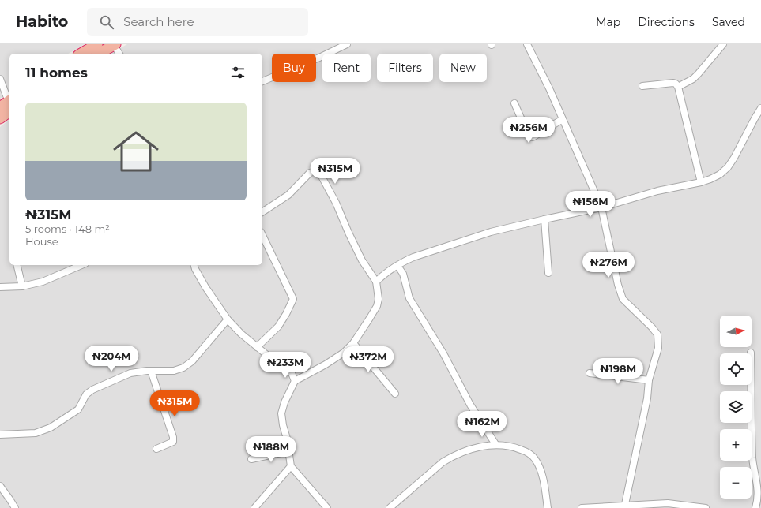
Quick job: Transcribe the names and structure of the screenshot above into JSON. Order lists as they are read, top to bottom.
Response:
{
  "north": "right",
  "page": {
    "header": "Habito",
    "search": "Search here",
    "nav": ["Map", "Directions", "Saved"],
    "chip": [
      "Buy",
      "Rent",
      "Filters",
      "New"
    ],
    "heading": "11 homes",
    "list": [
      {
        "name": "₦315M",
        "note": "5 rooms · 148 m² · House"
      }
    ],
    "price": [
      "₦256M",
      "₦315M",
      "₦156M",
      "₦276M",
      "₦204M",
      "₦372M",
      "₦233M",
      "₦198M",
      "₦315M",
      "₦162M",
      "₦188M"
    ],
    "map_buttons": ["+", "−"]
  }
}
